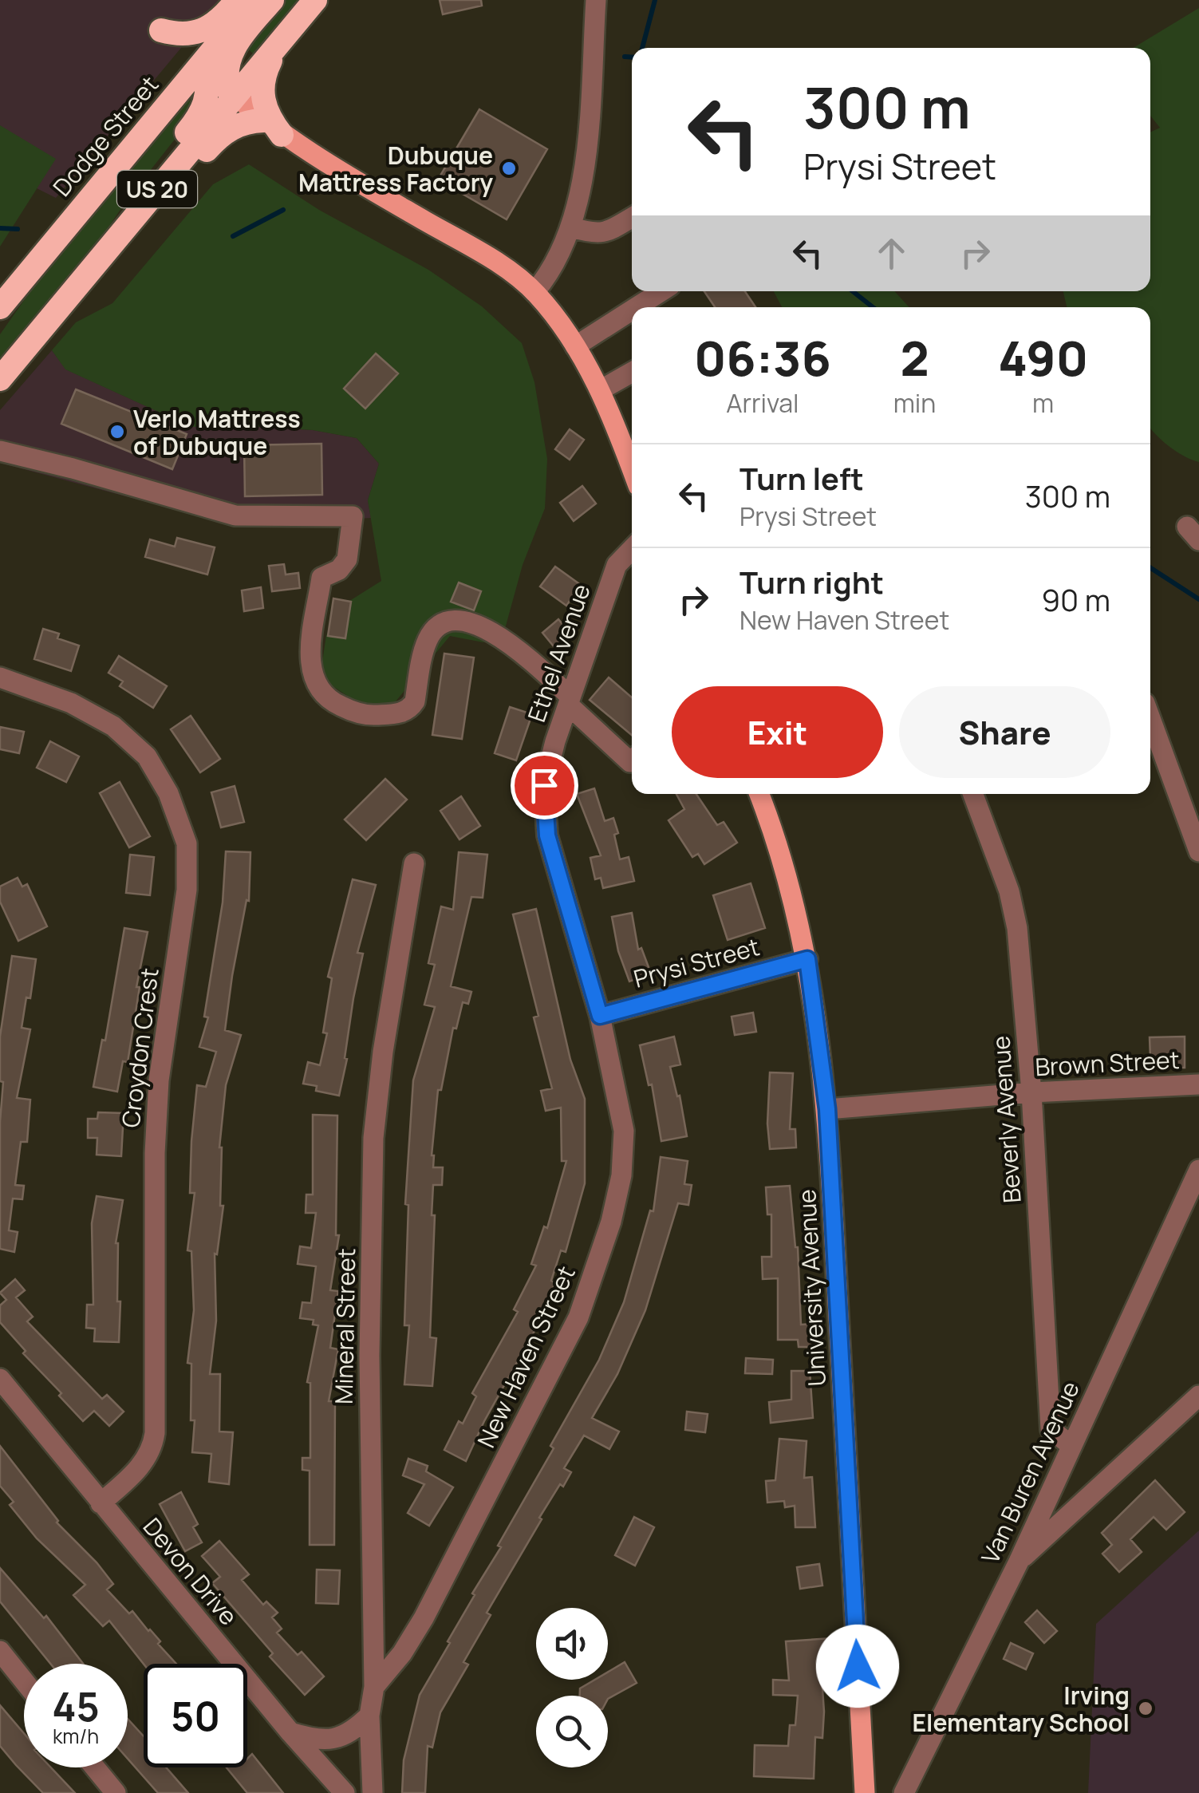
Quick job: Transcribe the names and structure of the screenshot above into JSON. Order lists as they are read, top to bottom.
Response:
{
  "streets": {
    "highway": ["Dodge Street", "US 20"],
    "main road": ["University Avenue"],
    "street": [
      "Ethel Avenue",
      "Prysi Street",
      "Croydon Crest",
      "Brown Street",
      "Beverly Avenue",
      "Mineral Street",
      "New Haven Street",
      "Van Buren Avenue",
      "Devon Drive"
    ]
  },
  "crossings": [
    ["Ethel Avenue", "New Haven Street"],
    ["Prysi Street", "University Avenue"],
    ["Prysi Street", "New Haven Street"],
    ["Croydon Crest", "Devon Drive"],
    ["Brown Street", "Beverly Avenue"],
    ["Brown Street", "University Avenue"],
    ["Beverly Avenue", "Van Buren Avenue"],
    ["Mineral Street", "New Haven Street"]
  ],
  "places": ["Dubuque Mattress Factory", "Verlo Mattress of Dubuque", "Irving Elementary School"],
  "page": {
    "turn": ["300 m", "Prysi Street"],
    "eta": [
      "06:36",
      "Arrival",
      "2",
      "min",
      "490",
      "m"
    ],
    "list": [
      {
        "name": "Turn left",
        "note": "Prysi Street",
        "value": "300 m"
      },
      {
        "name": "Turn right",
        "note": "New Haven Street",
        "value": "90 m"
      }
    ],
    "buttons": ["Exit", "Share"],
    "speed": "45 km/h",
    "limit": "50"
  }
}
